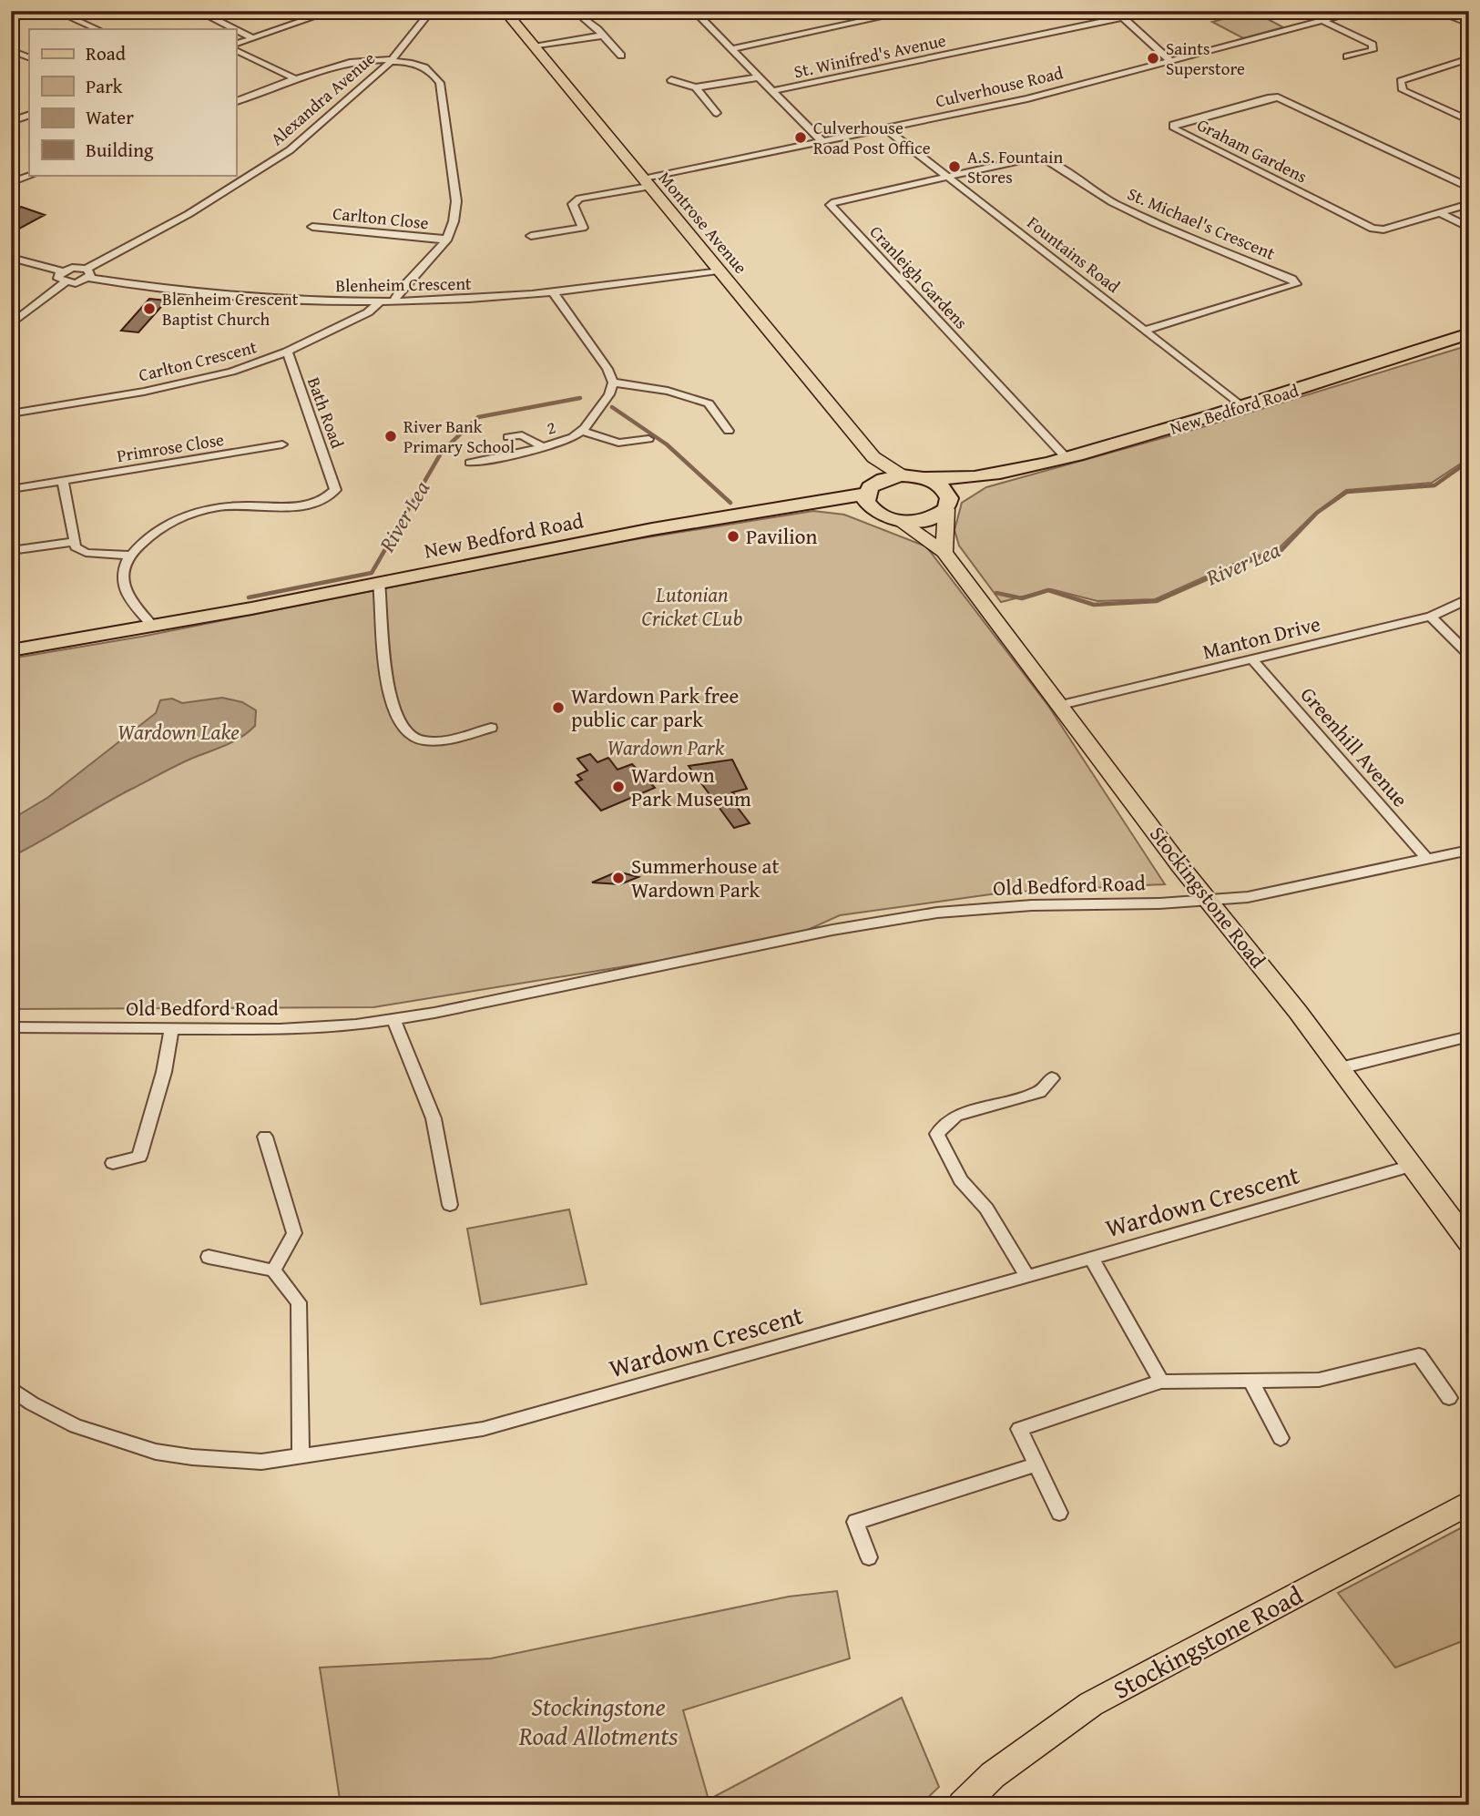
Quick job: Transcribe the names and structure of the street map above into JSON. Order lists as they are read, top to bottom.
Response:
{
  "streets": {
    "highway": ["New Bedford Road"],
    "main road": ["Montrose Avenue", "Stockingstone Road"],
    "street": [
      "St. Winifred's Avenue",
      "Culverhouse Road",
      "Alexandra Avenue",
      "Graham Gardens",
      "Carlton Close",
      "St. Michael's Crescent",
      "Fountains Road",
      "Cranleigh Gardens",
      "Blenheim Crescent",
      "Carlton Crescent",
      "Bath Road",
      "2",
      "Primrose Close",
      "Manton Drive",
      "Greenhill Avenue",
      "Old Bedford Road",
      "Wardown Crescent"
    ]
  },
  "crossings": [
    ["Culverhouse Road", "Montrose Avenue"],
    ["Culverhouse Road", "Fountains Road"],
    ["Alexandra Avenue", "Blenheim Crescent"],
    ["Montrose Avenue", "Blenheim Crescent"],
    ["Montrose Avenue", "New Bedford Road"],
    ["St. Michael's Crescent", "Fountains Road"],
    ["St. Michael's Crescent", "Cranleigh Gardens"],
    ["Fountains Road", "Cranleigh Gardens"],
    ["Fountains Road", "New Bedford Road"],
    ["Cranleigh Gardens", "New Bedford Road"],
    ["Blenheim Crescent", "Carlton Crescent"],
    ["Carlton Crescent", "Bath Road"],
    ["New Bedford Road", "Stockingstone Road"],
    ["Manton Drive", "Greenhill Avenue"],
    ["Manton Drive", "Stockingstone Road"],
    ["Greenhill Avenue", "Old Bedford Road"],
    ["Old Bedford Road", "Stockingstone Road"],
    ["Stockingstone Road", "Wardown Crescent"]
  ],
  "water": ["River Lea", "Wardown Lake"],
  "parks": ["Lutonian Cricket CLub", "Wardown Park", "Stockingstone Road Allotments"],
  "places": [
    "Saints Superstore",
    "Culverhouse Road Post Office",
    "A.S. Fountain Stores",
    "Blenheim Crescent Baptist Church",
    "River Bank Primary School",
    "Pavilion",
    "Wardown Park free public car park",
    "Wardown Park Museum",
    "Summerhouse at Wardown Park"
  ],
  "legend": [
    "Road",
    "Park",
    "Water",
    "Building"
  ]
}
